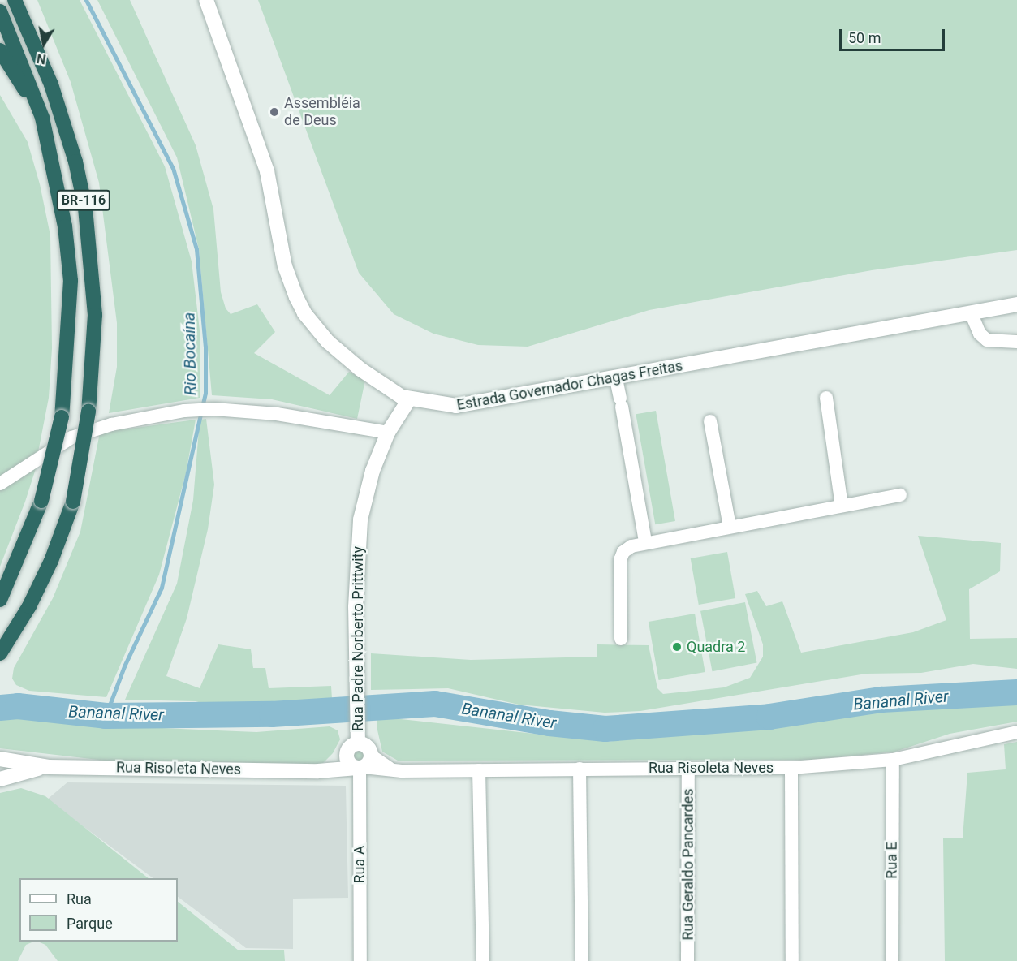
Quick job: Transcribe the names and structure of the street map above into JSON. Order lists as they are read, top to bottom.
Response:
{
  "streets": {
    "highway": ["BR-116"],
    "main road": ["Estrada Governador Chagas Freitas", "Rua Padre Norberto Prittwity", "Rua Risoleta Neves"],
    "street": ["Rua E", "Rua A", "Rua Geraldo Pancardes"]
  },
  "crossings": [
    ["Estrada Governador Chagas Freitas", "Rua Padre Norberto Prittwity"],
    ["Rua Padre Norberto Prittwity", "Rua Risoleta Neves"],
    ["Rua Padre Norberto Prittwity", "Rua A"],
    ["Rua Risoleta Neves", "Rua E"],
    ["Rua Risoleta Neves", "Rua A"],
    ["Rua Risoleta Neves", "Rua Geraldo Pancardes"]
  ],
  "water": ["Rio Bocaína", "Bananal River"],
  "places": ["Assembléia de Deus", "Quadra 2"],
  "legend": ["Rua", "Parque"],
  "scale_bar": "50 m",
  "north": "bottom"
}
